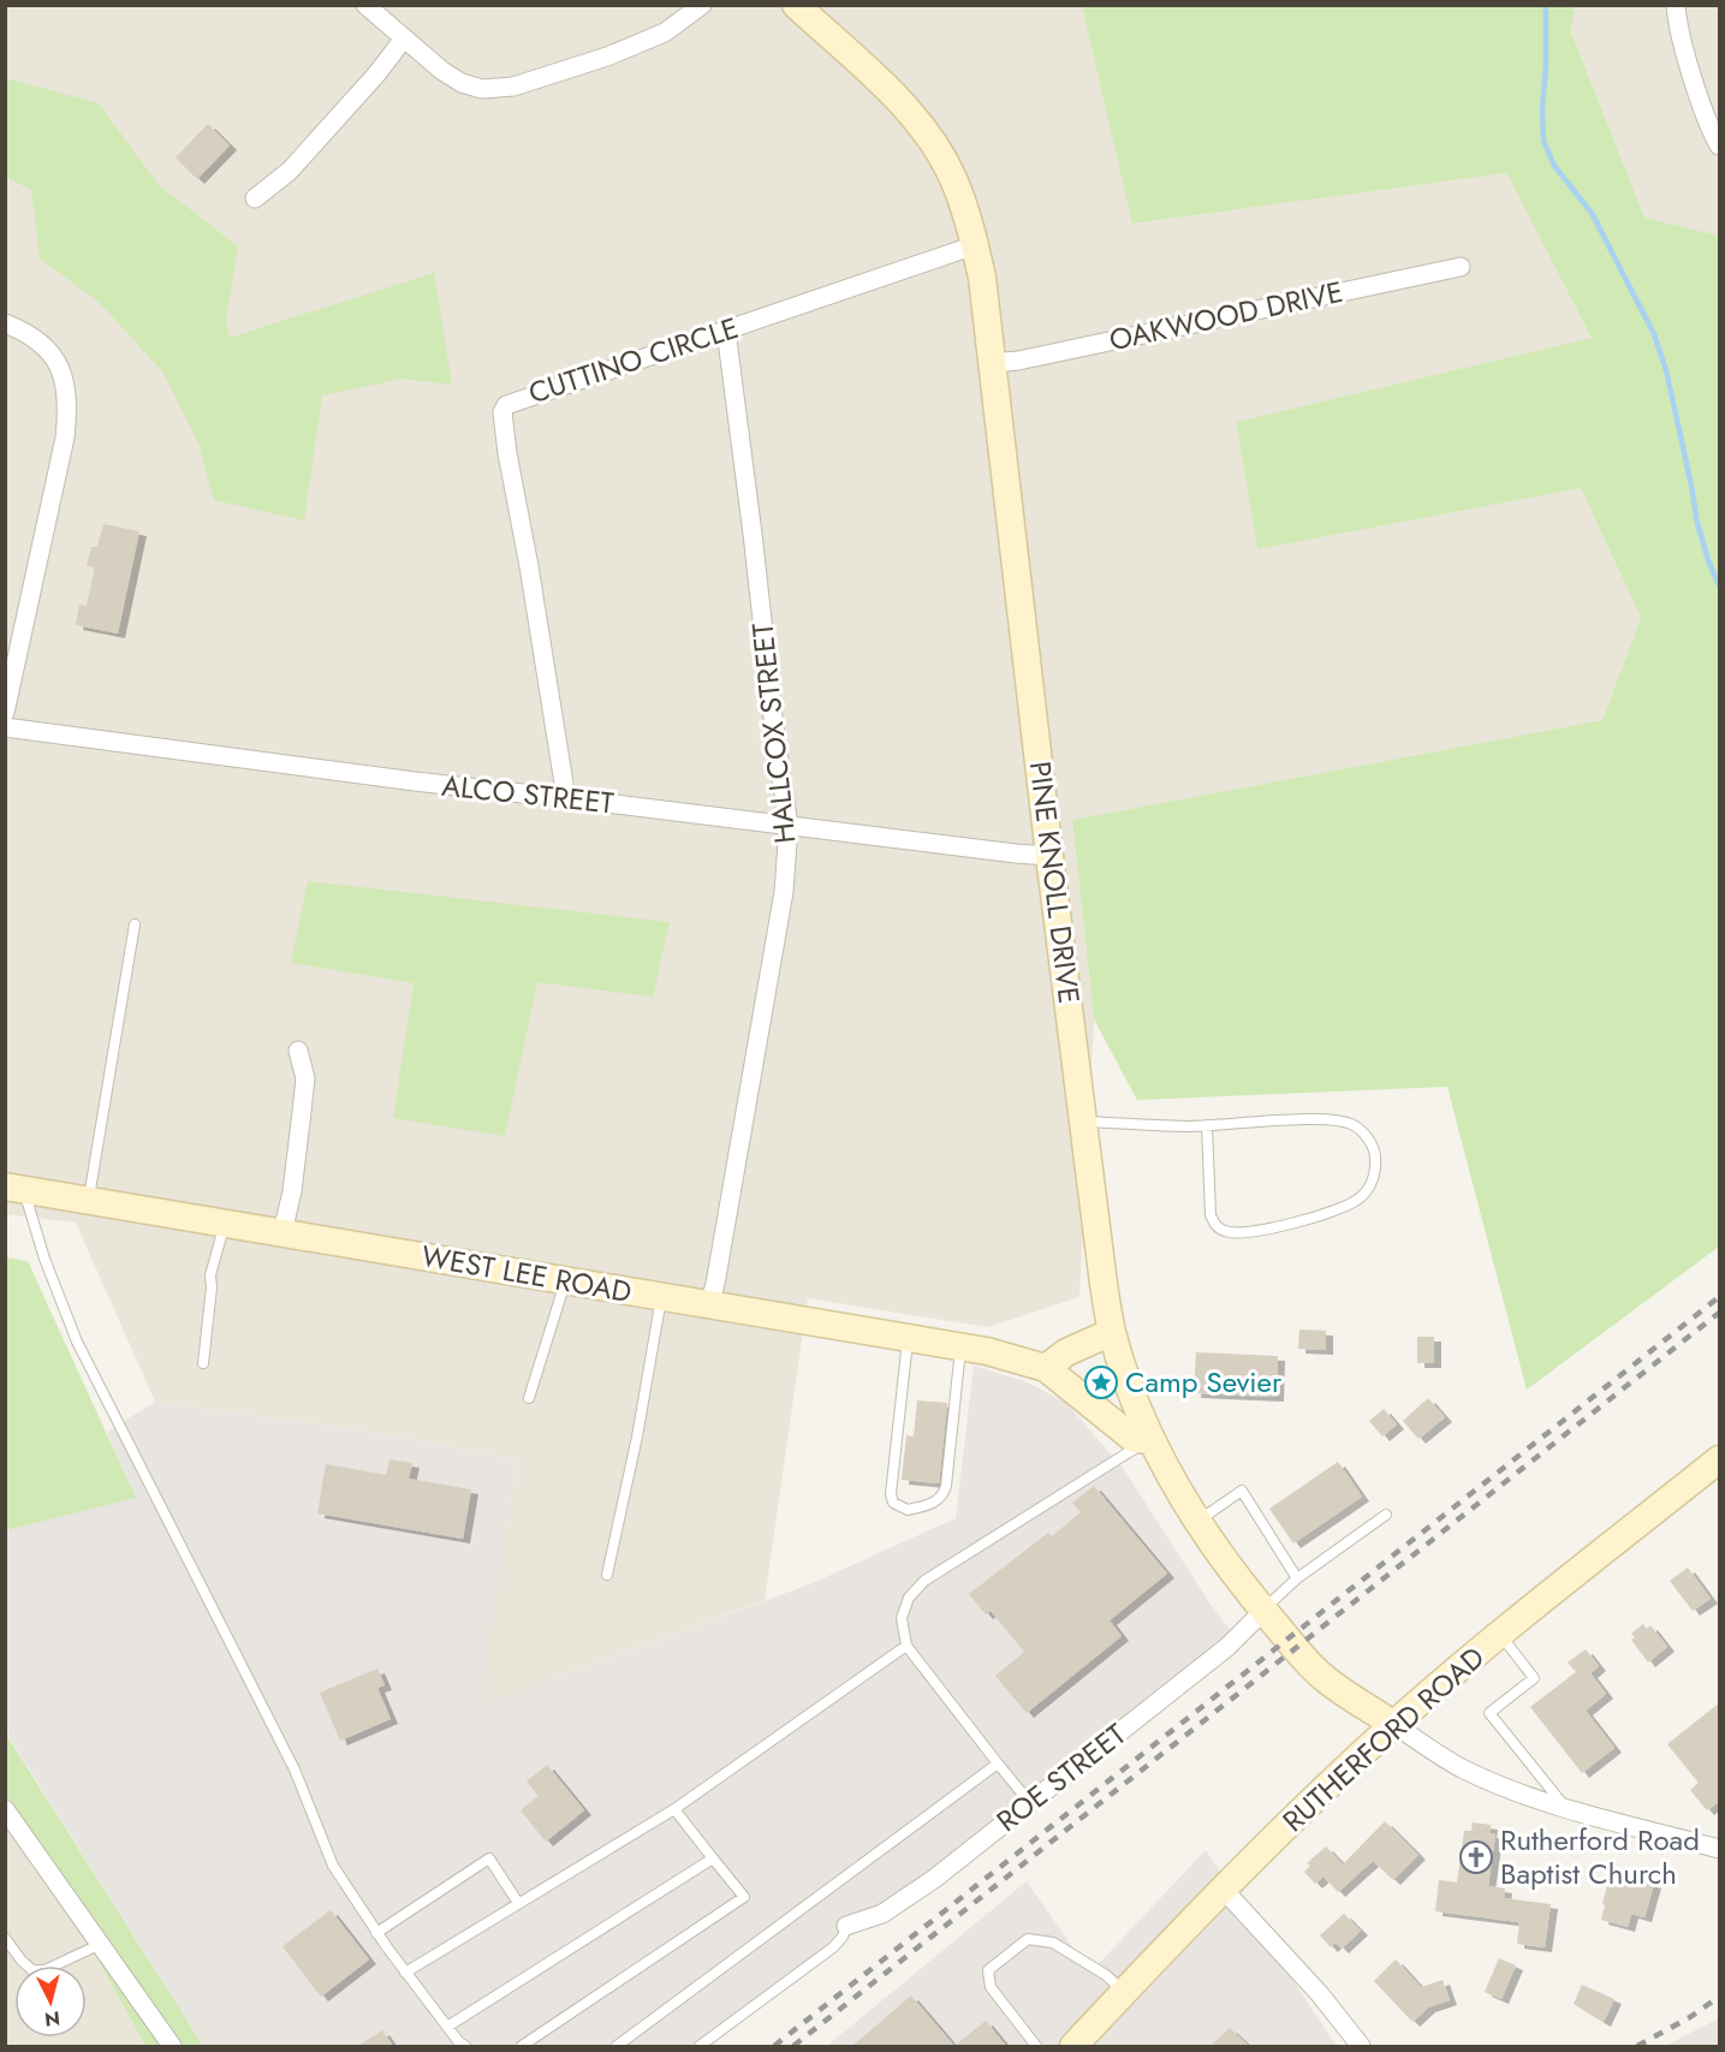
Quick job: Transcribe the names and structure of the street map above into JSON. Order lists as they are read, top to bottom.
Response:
{
  "streets": {
    "street": [
      "OAKWOOD DRIVE",
      "CUTTINO CIRCLE",
      "HALLCOX STREET",
      "ALCO STREET",
      "PINE KNOLL DRIVE",
      "WEST LEE ROAD",
      "RUTHERFORD ROAD",
      "ROE STREET"
    ]
  },
  "crossings": [
    ["OAKWOOD DRIVE", "PINE KNOLL DRIVE"],
    ["CUTTINO CIRCLE", "HALLCOX STREET"],
    ["CUTTINO CIRCLE", "ALCO STREET"],
    ["CUTTINO CIRCLE", "PINE KNOLL DRIVE"],
    ["HALLCOX STREET", "ALCO STREET"],
    ["HALLCOX STREET", "WEST LEE ROAD"],
    ["ALCO STREET", "PINE KNOLL DRIVE"],
    ["PINE KNOLL DRIVE", "WEST LEE ROAD"],
    ["PINE KNOLL DRIVE", "RUTHERFORD ROAD"],
    ["PINE KNOLL DRIVE", "ROE STREET"]
  ],
  "places": {
    "place": ["Camp Sevier"],
    "church": ["Rutherford Road Baptist Church"]
  },
  "north": "bottom"
}
